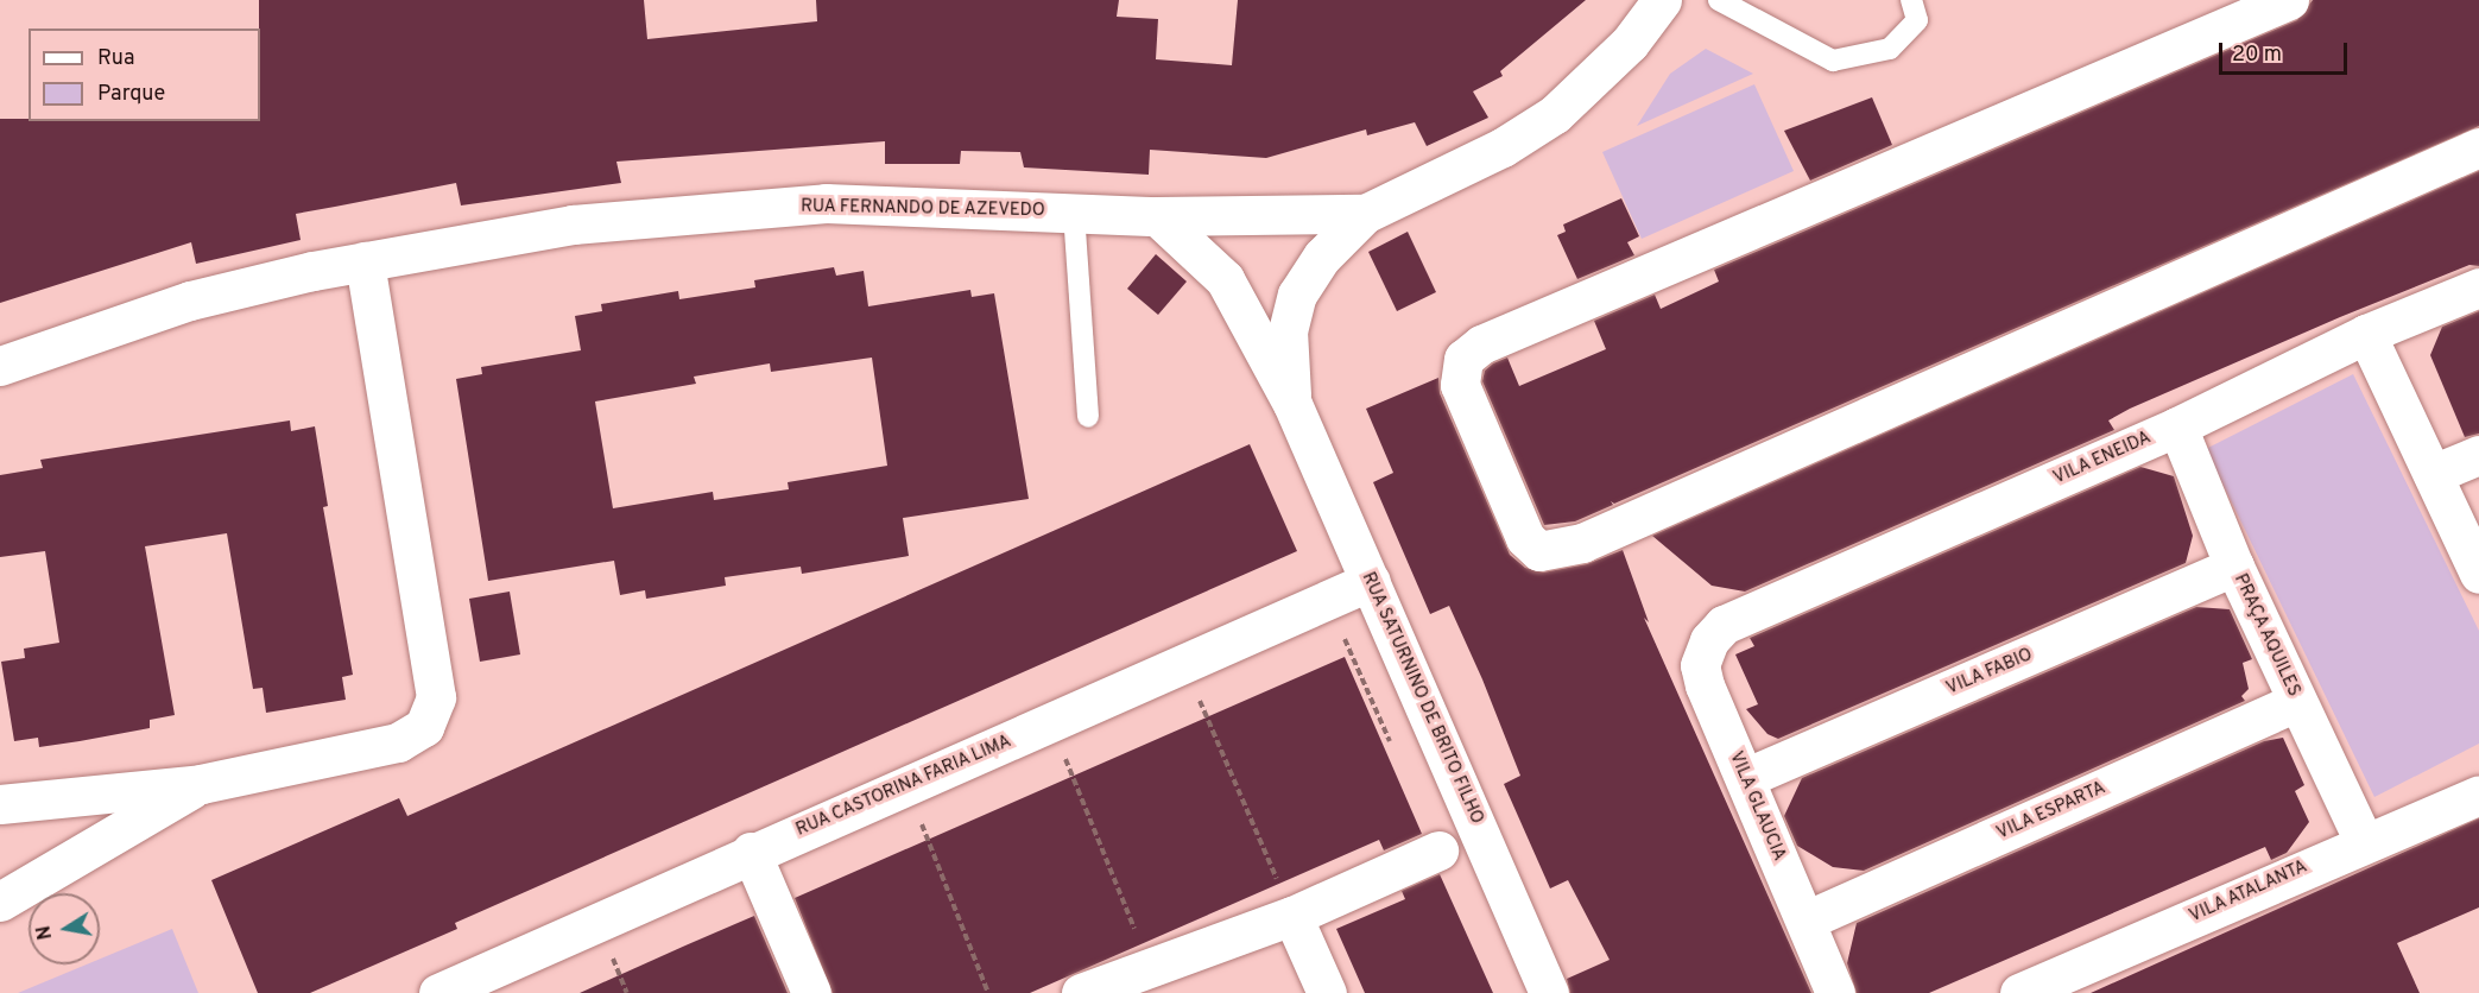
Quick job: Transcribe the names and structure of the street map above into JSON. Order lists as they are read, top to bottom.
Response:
{
  "streets": {
    "street": [
      "RUA FERNANDO DE AZEVEDO",
      "VILA ENEIDA",
      "PRAÇA AQUILES",
      "VILA FABIO",
      "RUA SATURNINO DE BRITO FILHO",
      "RUA CASTORINA FARIA LIMA",
      "VILA GLAUCIA",
      "VILA ESPARTA",
      "VILA ATALANTA"
    ]
  },
  "crossings": [
    ["RUA FERNANDO DE AZEVEDO", "RUA SATURNINO DE BRITO FILHO"],
    ["VILA ENEIDA", "PRAÇA AQUILES"],
    ["VILA ENEIDA", "VILA GLAUCIA"],
    ["PRAÇA AQUILES", "VILA FABIO"],
    ["PRAÇA AQUILES", "VILA ESPARTA"],
    ["PRAÇA AQUILES", "VILA ATALANTA"],
    ["VILA FABIO", "VILA GLAUCIA"],
    ["RUA SATURNINO DE BRITO FILHO", "RUA CASTORINA FARIA LIMA"],
    ["VILA GLAUCIA", "VILA ESPARTA"]
  ],
  "legend": ["Rua", "Parque"],
  "scale_bar": "20 m",
  "north": "left"
}
